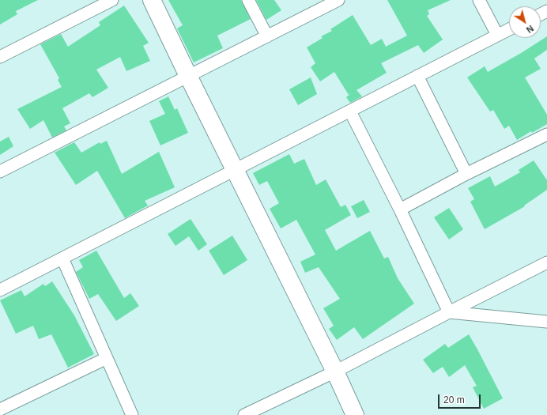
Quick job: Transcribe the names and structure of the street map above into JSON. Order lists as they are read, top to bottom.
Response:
{
  "scale_bar": "20 m",
  "north": "bottom right"
}
